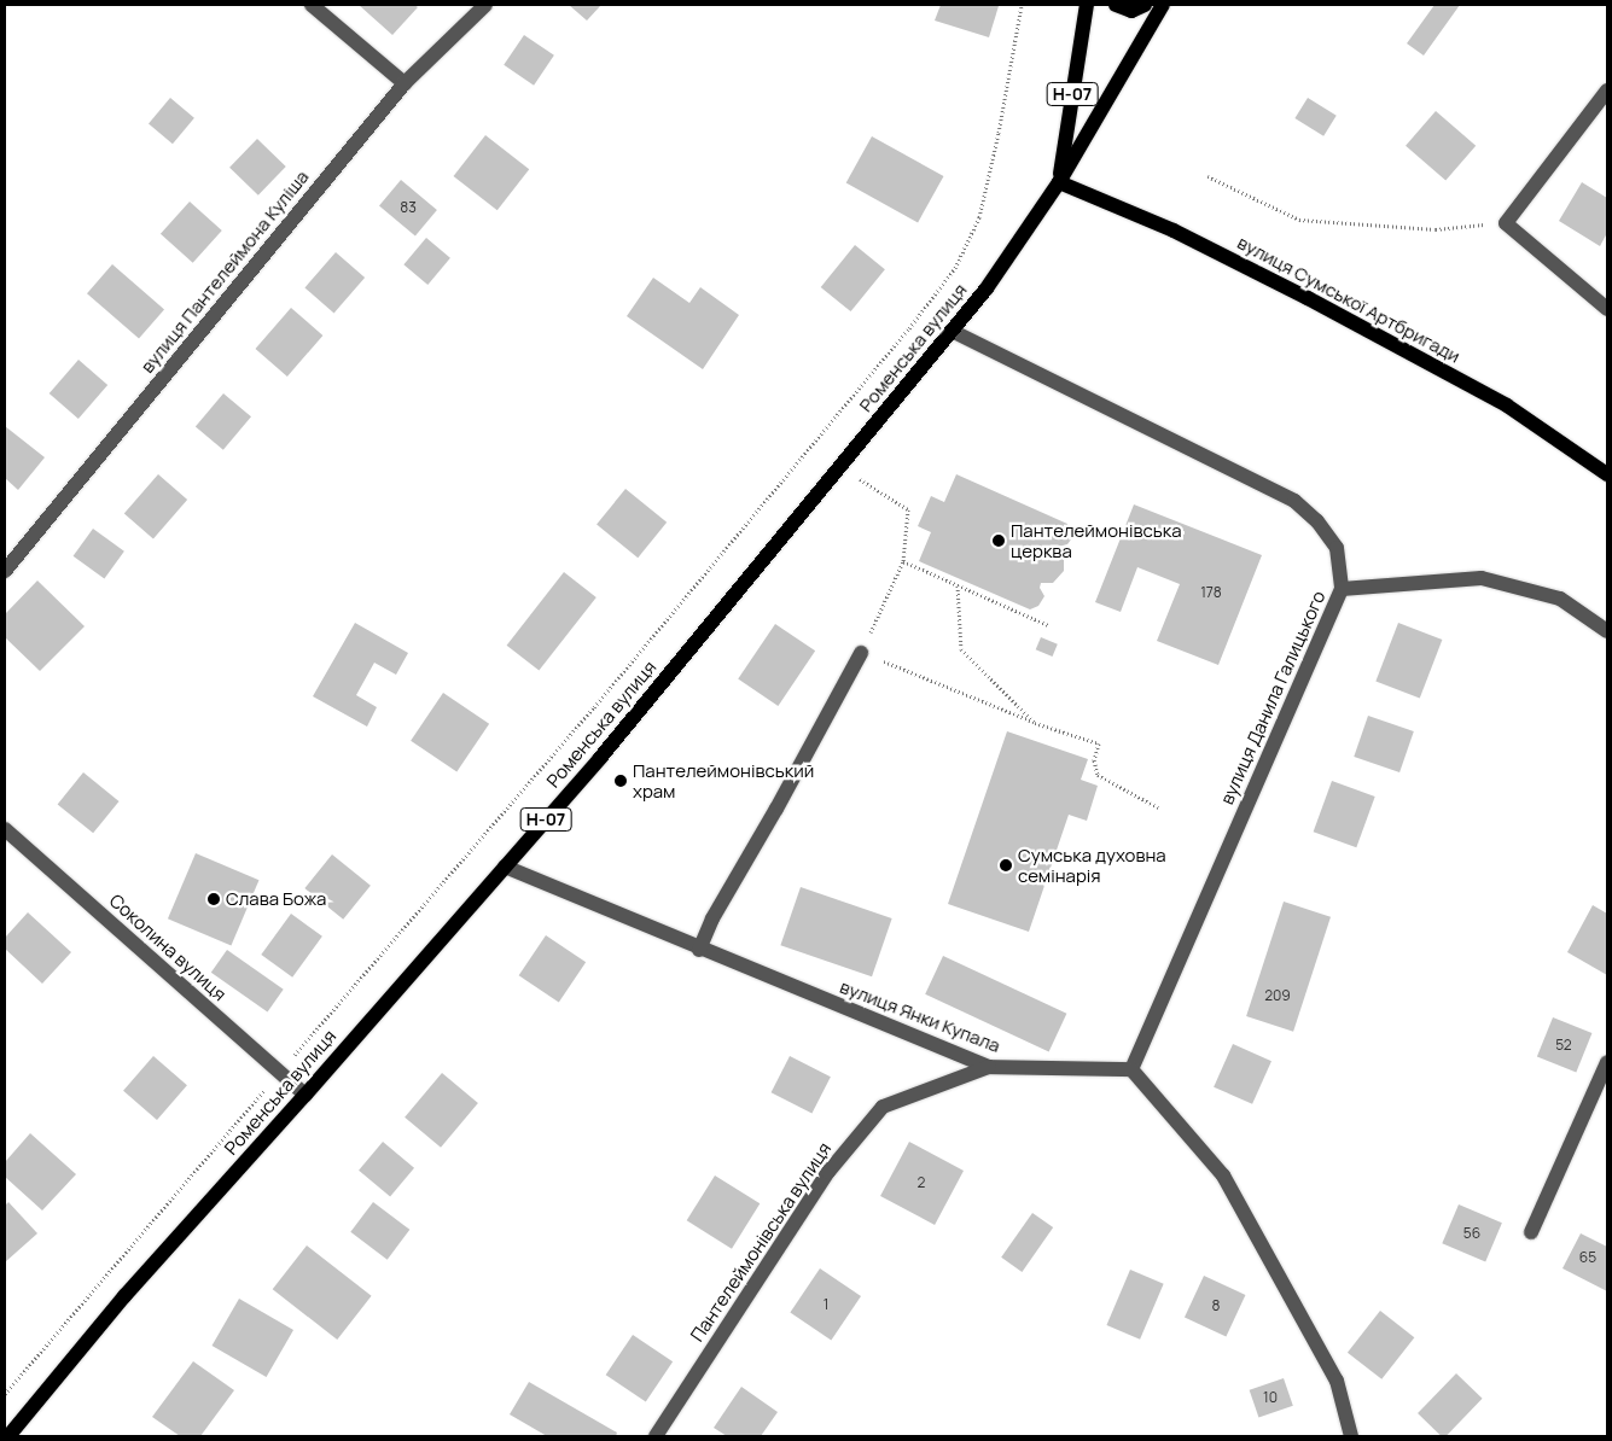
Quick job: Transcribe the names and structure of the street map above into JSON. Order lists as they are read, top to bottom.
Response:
{
  "streets": {
    "main road": ["Н-07", "вулиця Сумської Артбригади", "Роменська вулиця"],
    "street": [
      "вулиця Пантелеймона Куліша",
      "вулиця Данила Галицького",
      "Соколина вулиця",
      "вулиця Янки Купала",
      "Пантелеймонівська вулиця"
    ]
  },
  "crossings": [
    ["Н-07", "вулиця Сумської Артбригади"],
    ["Н-07", "Роменська вулиця"],
    ["вулиця Сумської Артбригади", "Роменська вулиця"],
    ["Роменська вулиця", "вулиця Данила Галицького"],
    ["Роменська вулиця", "Соколина вулиця"],
    ["Роменська вулиця", "вулиця Янки Купала"],
    ["вулиця Данила Галицького", "вулиця Янки Купала"],
    ["вулиця Янки Купала", "Пантелеймонівська вулиця"]
  ],
  "places": [
    "Пантелеймонівська церква",
    "Пантелеймонівський храм",
    "Сумська духовна семінарія",
    "Слава Божа"
  ],
  "house_numbers": [
    "83",
    "178",
    "209",
    "52",
    "2",
    "56",
    "65",
    "1",
    "8",
    "10"
  ]
}
